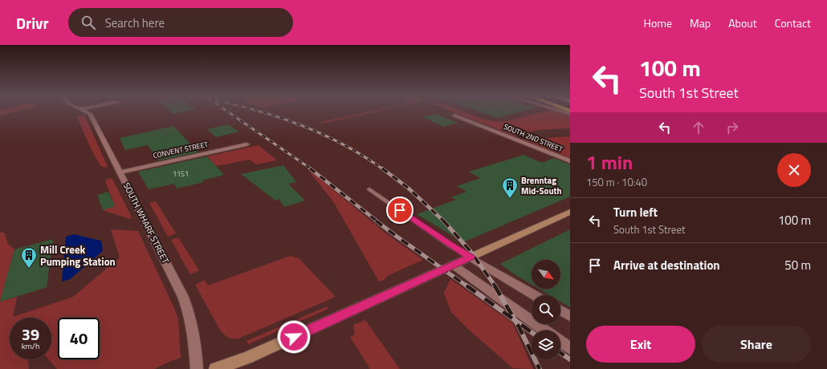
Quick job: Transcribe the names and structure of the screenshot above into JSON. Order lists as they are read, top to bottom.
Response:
{
  "streets": {
    "street": ["SOUTH 2ND STREET", "CONVENT STREET", "SOUTH WHARF STREET"]
  },
  "crossings": [
    ["CONVENT STREET", "SOUTH WHARF STREET"]
  ],
  "places": {
    "building": ["Brenntag Mid-South", "Mill Creek Pumping Station"]
  },
  "house_numbers": ["1151"],
  "north": "bottom right",
  "page": {
    "header": "Drivr",
    "search": "Search here",
    "nav": [
      "Home",
      "Map",
      "About",
      "Contact"
    ],
    "turn": ["100 m", "South 1st Street"],
    "heading": ["1 min", "150 m · 10:40"],
    "list": [
      {
        "name": "Turn left",
        "note": "South 1st Street",
        "value": "100 m"
      },
      {
        "name": "Arrive at destination",
        "value": "50 m"
      }
    ],
    "speed": "39 km/h",
    "limit": "40",
    "buttons": ["Exit", "Share"]
  }
}
